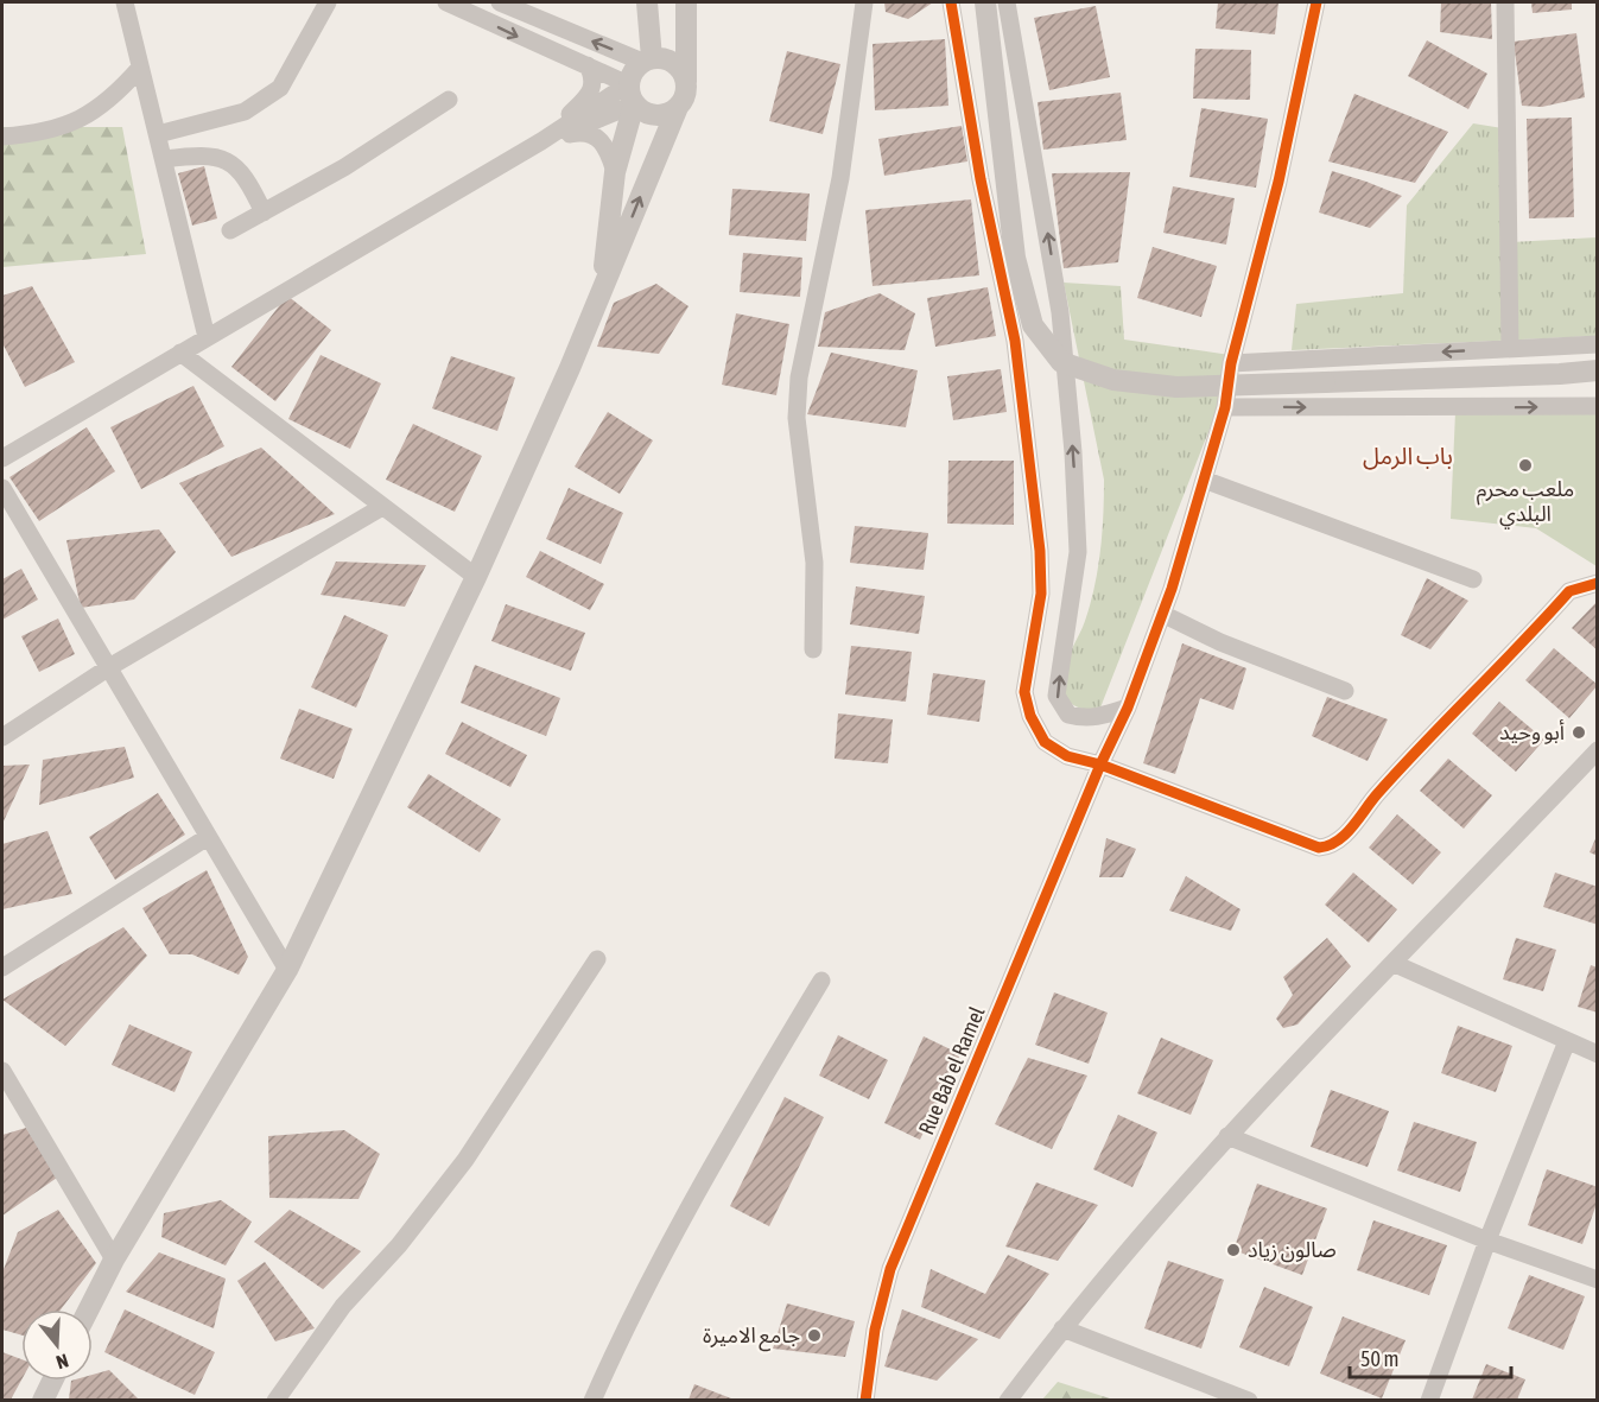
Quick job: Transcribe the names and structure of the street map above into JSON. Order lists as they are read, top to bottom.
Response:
{
  "streets": {
    "street": ["Rue Bab el Ramel"]
  },
  "districts": ["باب الرمل"],
  "places": [
    "ملعب محرم البلدي",
    "أبو وحيد",
    "صالون زياد",
    "جامع الاميرة"
  ],
  "scale_bar": "50 m",
  "north": "bottom"
}
